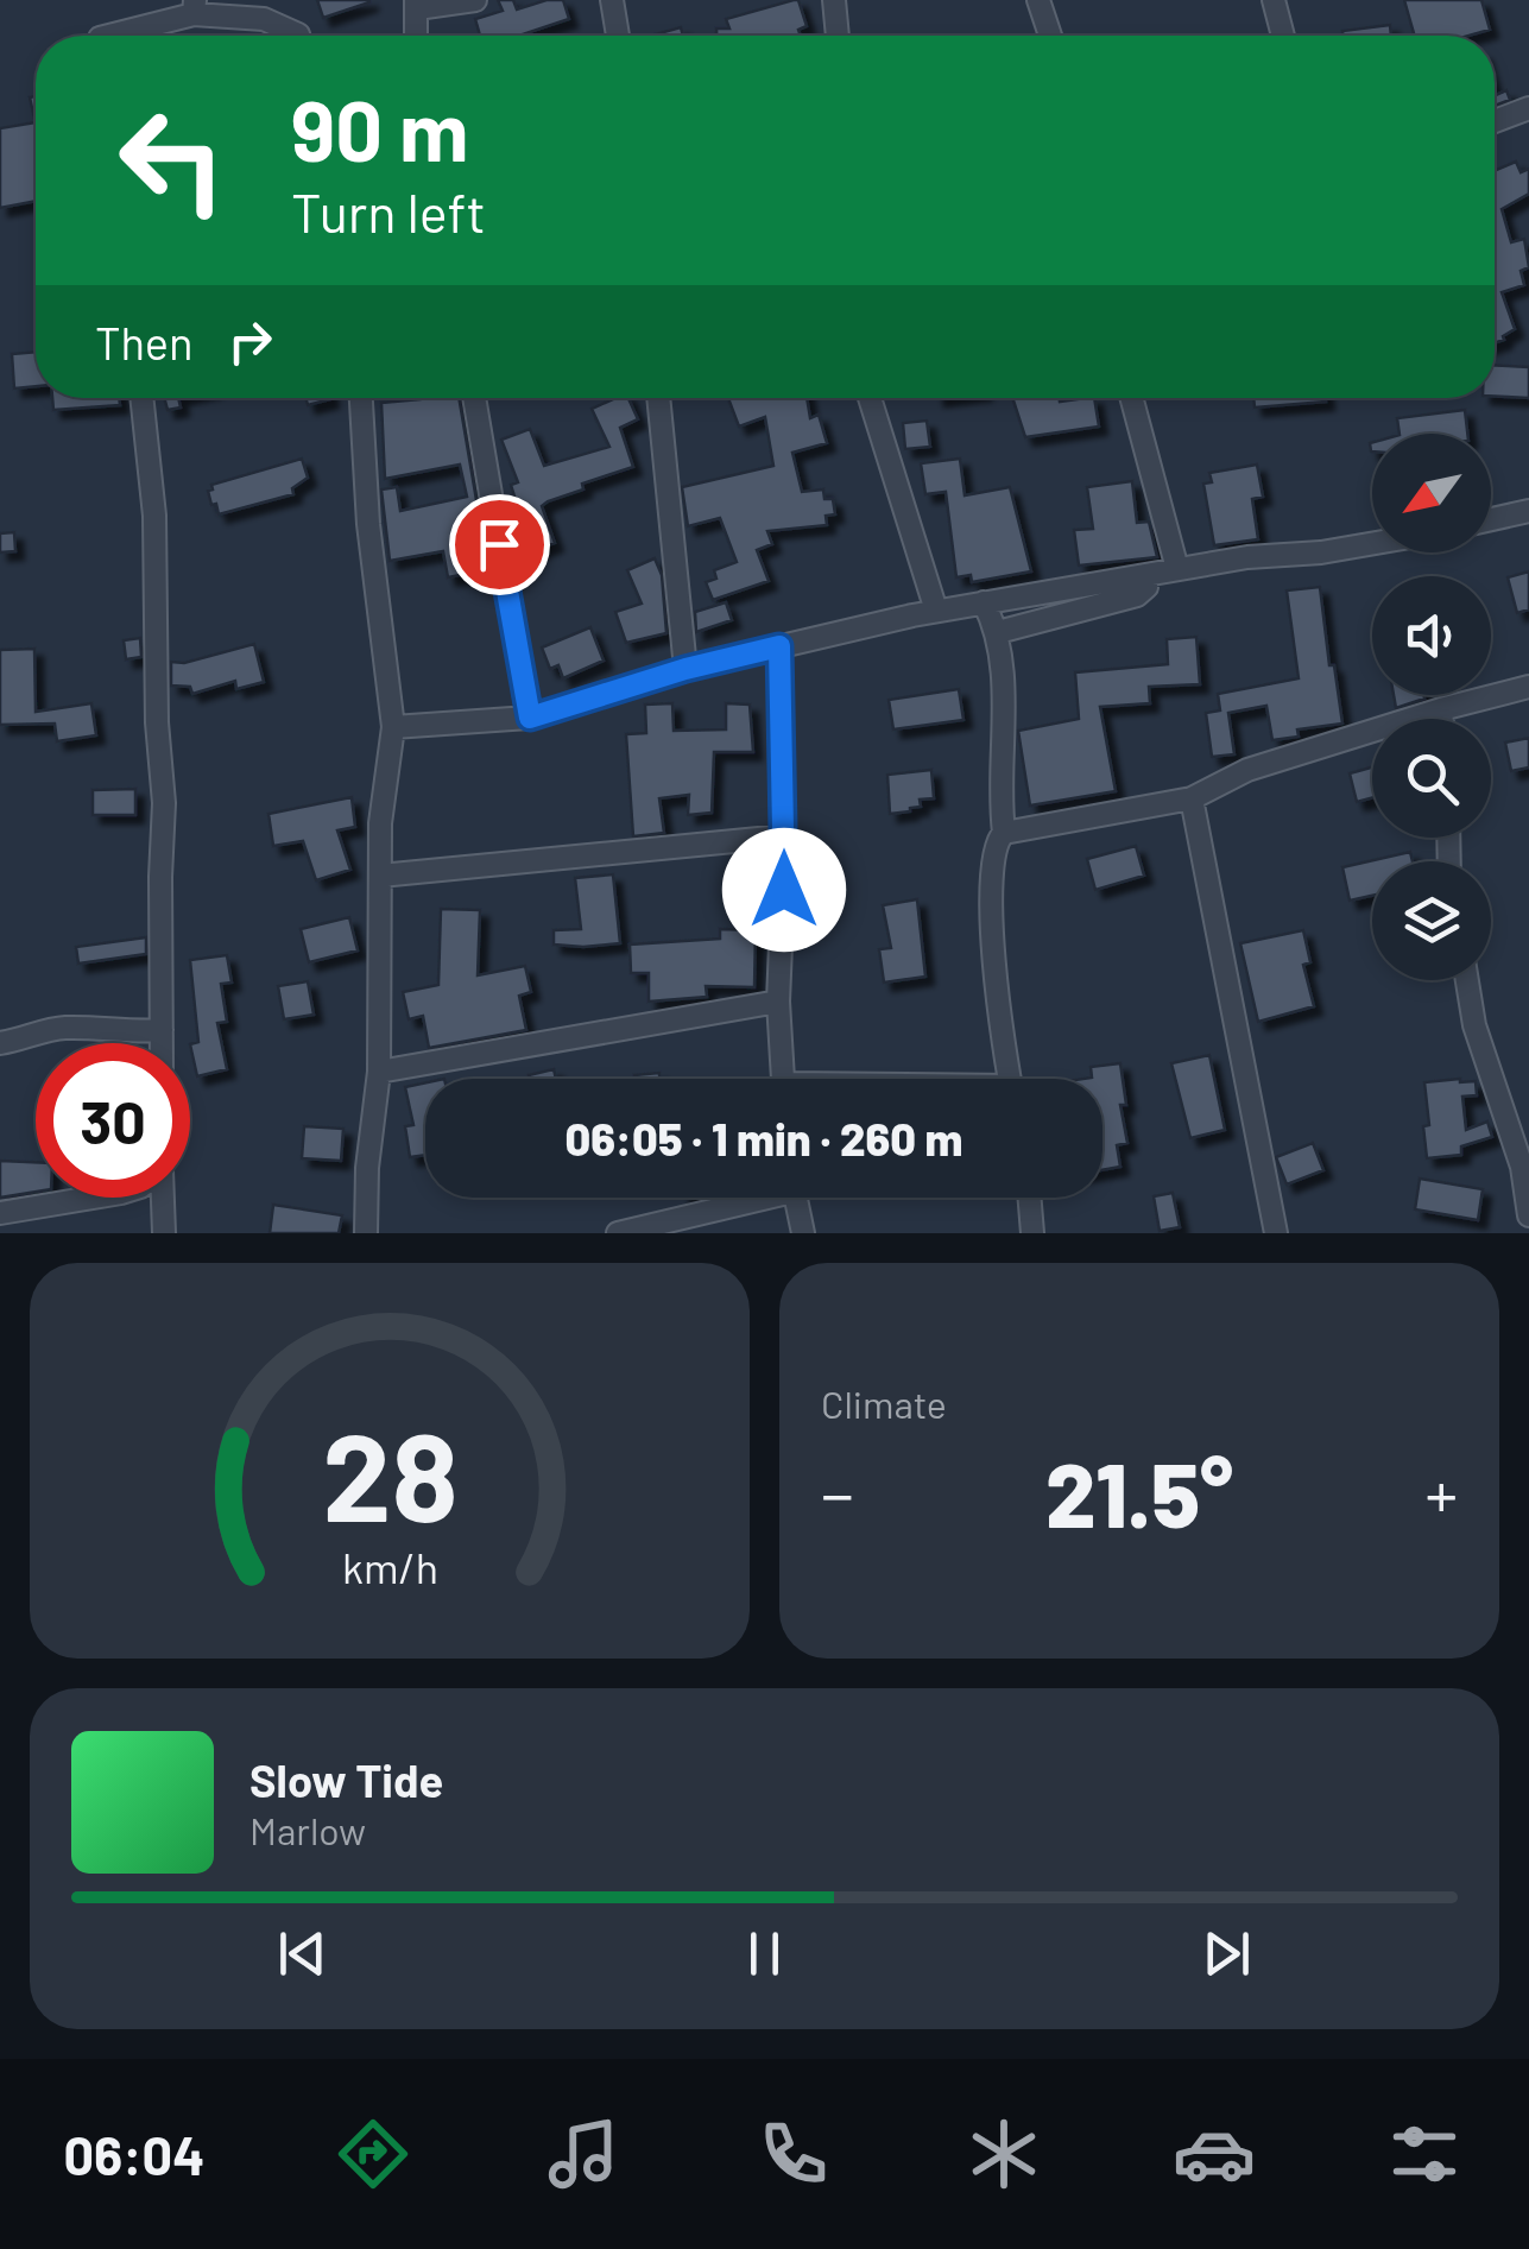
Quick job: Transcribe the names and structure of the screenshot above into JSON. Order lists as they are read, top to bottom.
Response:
{
  "north": "bottom left",
  "page": {
    "turn": ["90 m", "Turn left"],
    "then": "Then",
    "limit": "30",
    "trip": "06:05 · 1 min · 260 m",
    "tile": "Climate",
    "heat": ["−", "21.5°", "+"],
    "song": ["Slow Tide", "Marlow"],
    "tabs": "06:04",
    "gauge": ["28", "km/h"]
  }
}
